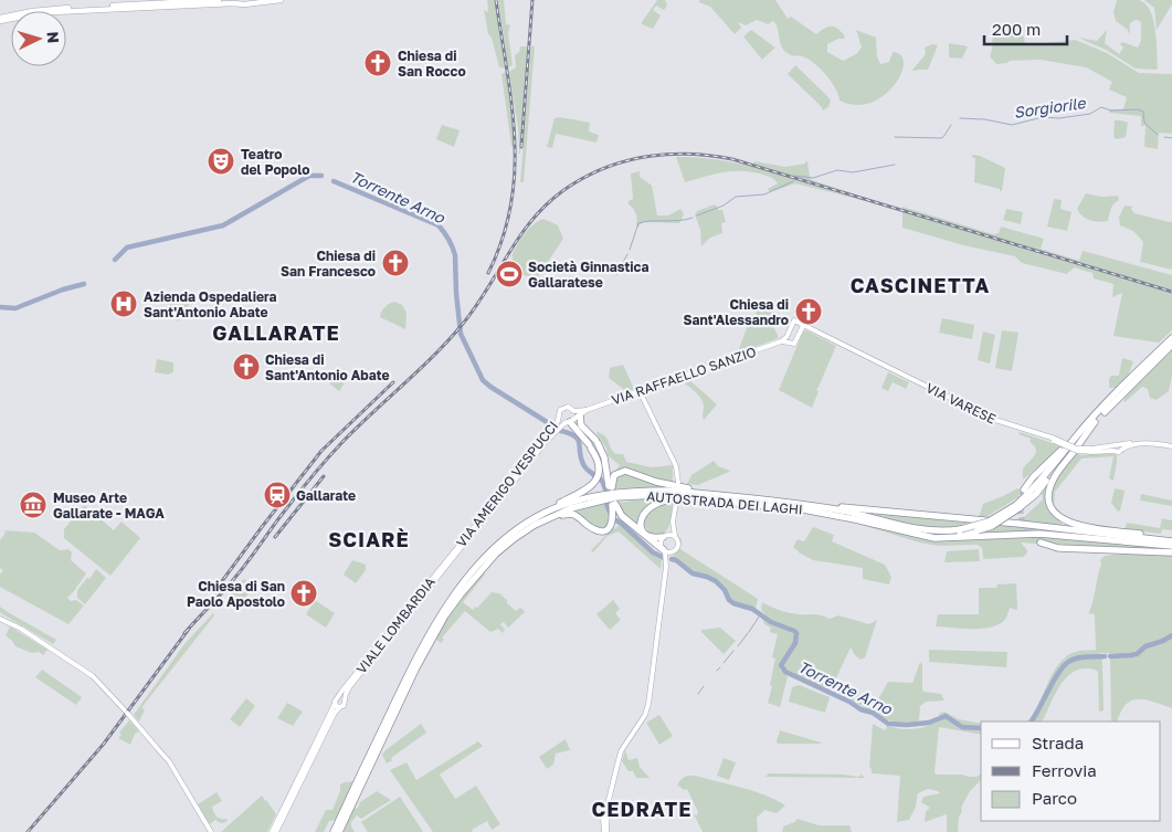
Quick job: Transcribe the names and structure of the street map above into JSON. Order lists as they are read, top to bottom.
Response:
{
  "streets": {
    "highway": ["AUTOSTRADA DEI LAGHI"],
    "main road": [
      "VIA RAFFAELLO SANZIO",
      "VIA VARESE",
      "VIA AMERIGO VESPUCCI",
      "VIALE LOMBARDIA"
    ]
  },
  "crossings": [
    ["VIA RAFFAELLO SANZIO", "VIA VARESE"],
    ["VIA RAFFAELLO SANZIO", "VIA AMERIGO VESPUCCI"],
    ["VIA AMERIGO VESPUCCI", "VIALE LOMBARDIA"]
  ],
  "districts": [
    "CASCINETTA",
    "GALLARATE",
    "SCIARÈ",
    "CEDRATE"
  ],
  "water": ["Sorgiorile", "Torrente Arno"],
  "places": {
    "church": [
      "Chiesa di San Rocco",
      "Chiesa di San Francesco",
      "Chiesa di Sant'Alessandro",
      "Chiesa di Sant'Antonio Abate",
      "Chiesa di San Paolo Apostolo"
    ],
    "theatre": ["Teatro del Popolo"],
    "sports": ["Società Ginnastica Gallaratese"],
    "hospital": ["Azienda Ospedaliera Sant'Antonio Abate"],
    "station": ["Gallarate"],
    "museum": ["Museo Arte Gallarate - MAGA"]
  },
  "legend": ["Strada", "Ferrovia", "Parco"],
  "scale_bar": "200 m",
  "north": "right"
}
